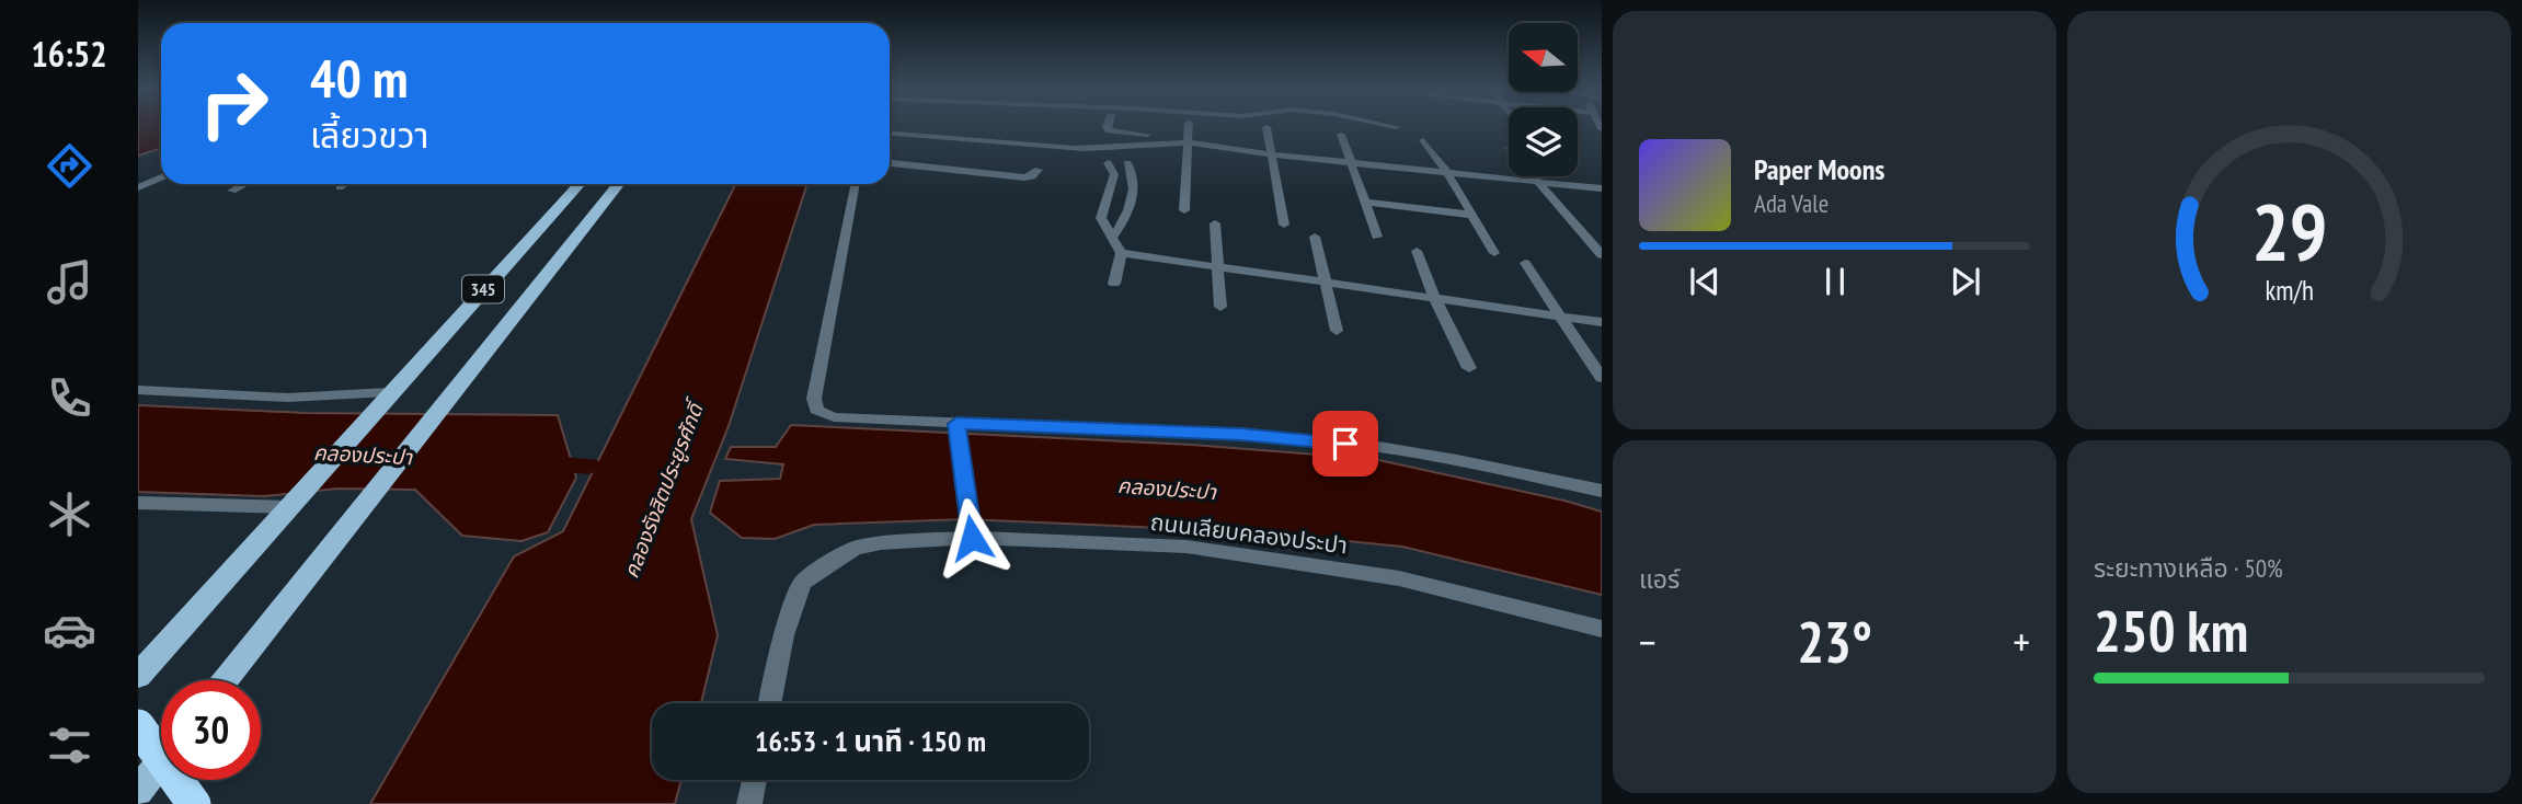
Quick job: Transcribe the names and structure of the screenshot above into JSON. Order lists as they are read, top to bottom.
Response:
{
  "streets": {
    "main road": ["345"],
    "street": ["ถนนเลียบคลองประปา"]
  },
  "water": ["คลองประปา", "คลองรังสิตประยูรศักดิ์"],
  "north": "left",
  "page": {
    "tabs": "16:52",
    "turn": ["40 m", "เลี้ยวขวา"],
    "song": ["Paper Moons", "Ada Vale"],
    "tile": [
      "แอร์",
      ["ระยะทางเหลือ · 50%", "250 km"]
    ],
    "heat": ["−", "23°", "+"],
    "limit": "30",
    "trip": "16:53 · 1 นาที · 150 m",
    "gauge": ["29", "km/h"]
  }
}
